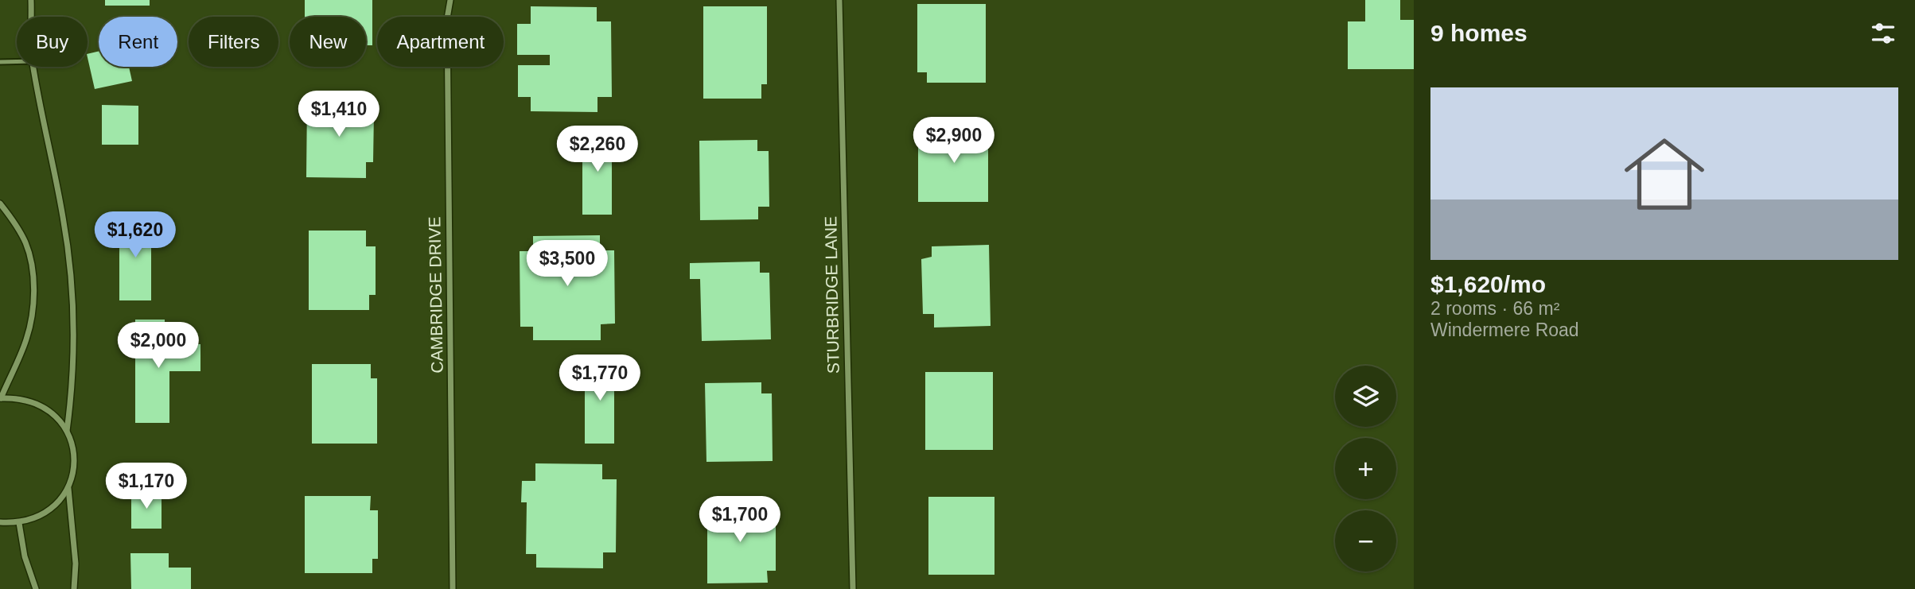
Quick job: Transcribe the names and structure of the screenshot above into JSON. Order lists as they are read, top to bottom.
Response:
{
  "streets": {
    "street": ["CAMBRIDGE DRIVE", "STURBRIDGE LANE"]
  },
  "page": {
    "heading": "9 homes",
    "chip": [
      "Buy",
      "Rent",
      "Filters",
      "New",
      "Apartment"
    ],
    "list": [
      {
        "name": "$1,620/mo",
        "note": "2 rooms · 66 m² · Windermere Road"
      }
    ],
    "price": [
      "$1,410",
      "$2,900",
      "$2,260",
      "$1,620",
      "$3,500",
      "$2,000",
      "$1,770",
      "$1,170",
      "$1,700"
    ],
    "map_buttons": ["+", "−"]
  }
}
